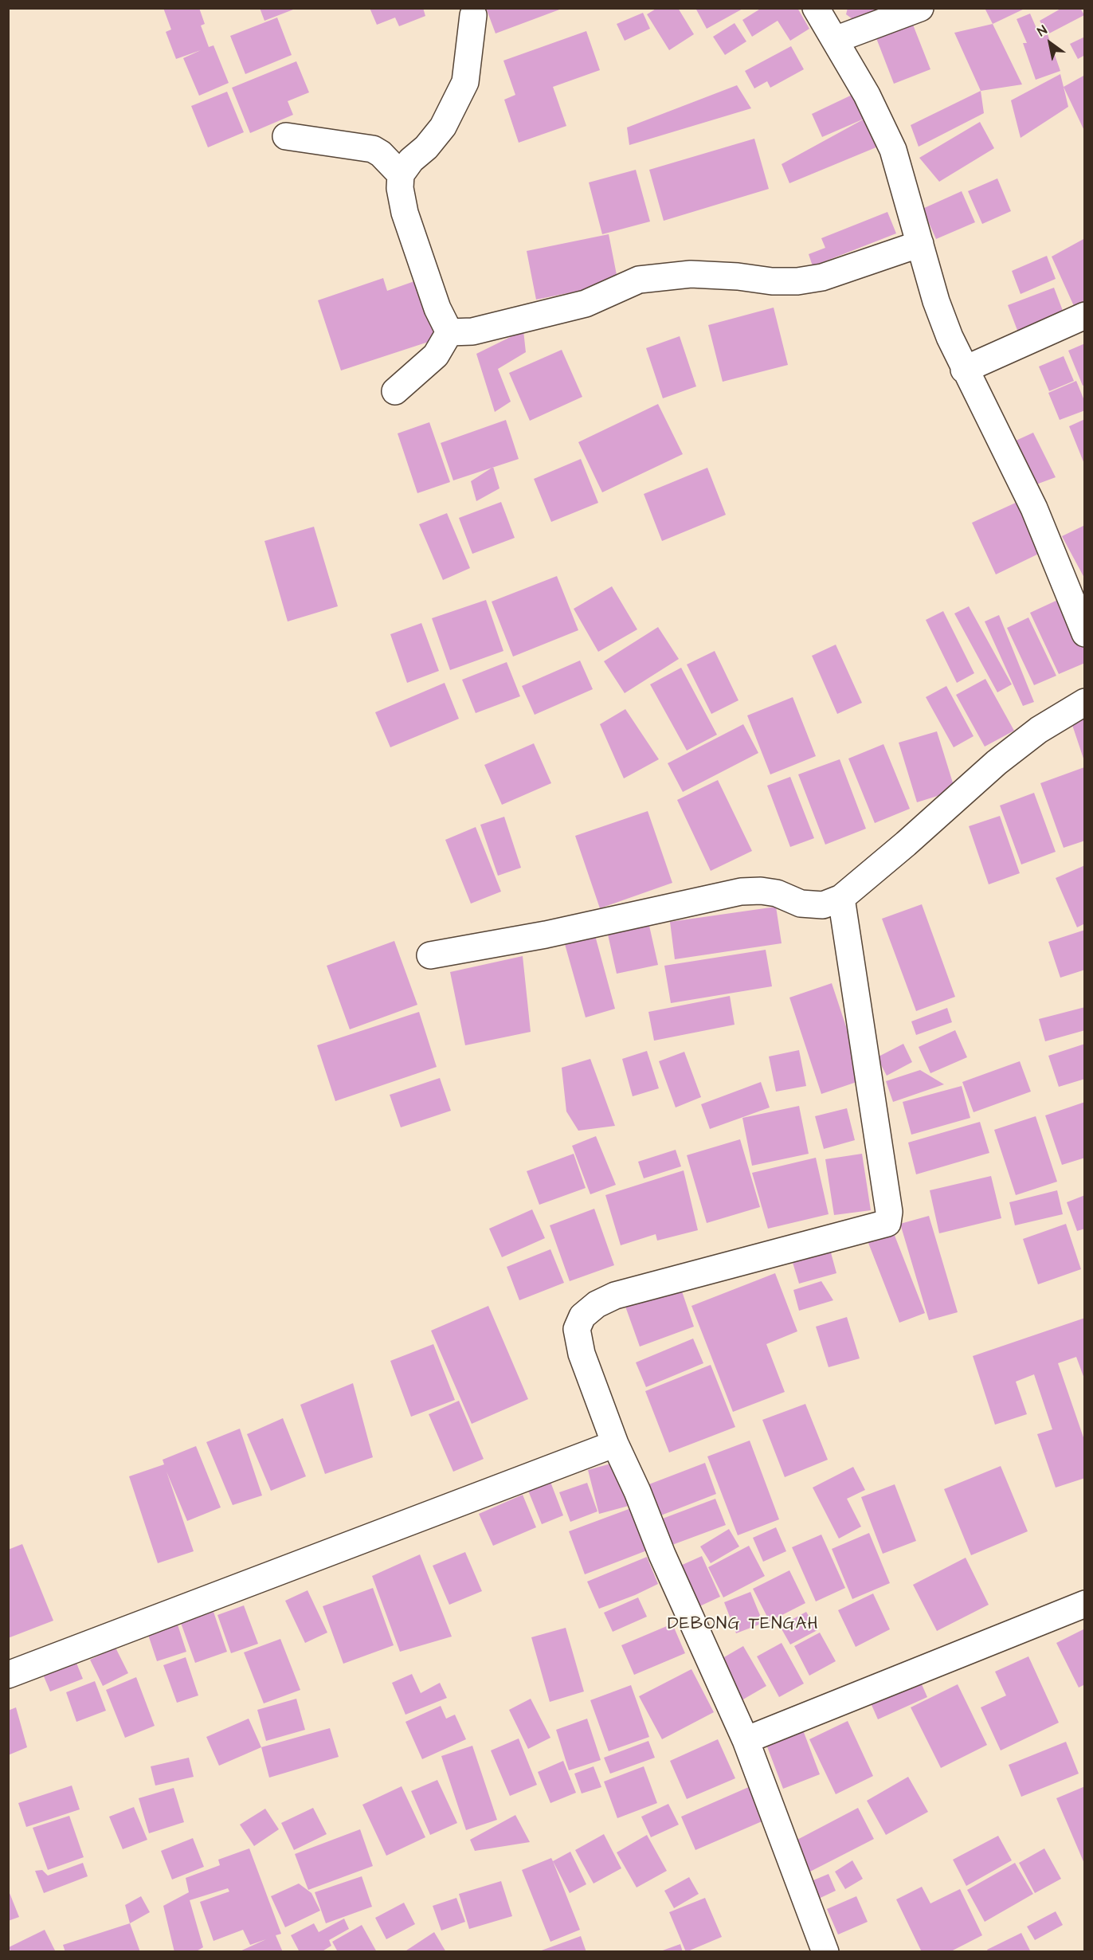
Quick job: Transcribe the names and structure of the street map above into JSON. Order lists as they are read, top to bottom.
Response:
{
  "districts": ["DEBONG TENGAH"],
  "north": "top left"
}
